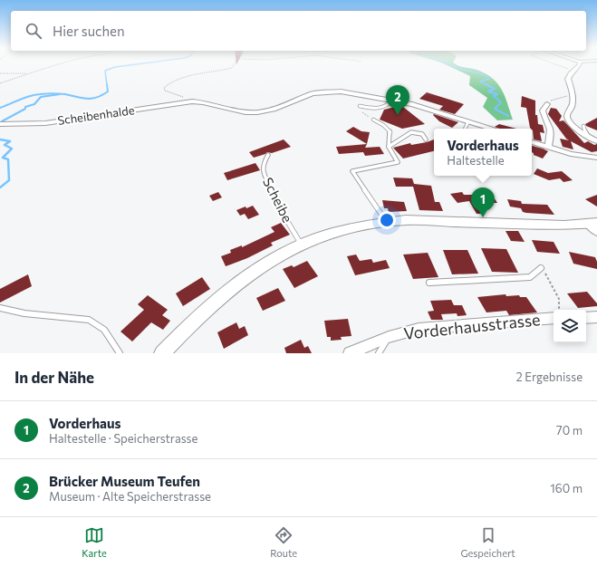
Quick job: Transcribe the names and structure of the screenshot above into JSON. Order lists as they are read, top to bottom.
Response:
{
  "streets": {
    "street": ["Scheibenhalde", "Vorderhausstrasse"],
    "lane": ["Scheibe"]
  },
  "page": {
    "search": "Hier suchen",
    "pins": ["2", "1"],
    "popup": ["Vorderhaus", "Haltestelle"],
    "heading": ["In der Nähe", "2 Ergebnisse"],
    "list": [
      {
        "mark": "1",
        "name": "Vorderhaus",
        "note": "Haltestelle · Speicherstrasse",
        "value": "70 m"
      },
      {
        "mark": "2",
        "name": "Brücker Museum Teufen",
        "note": "Museum · Alte Speicherstrasse",
        "value": "160 m"
      }
    ],
    "nav": ["Karte", "Route", "Gespeichert"]
  }
}
